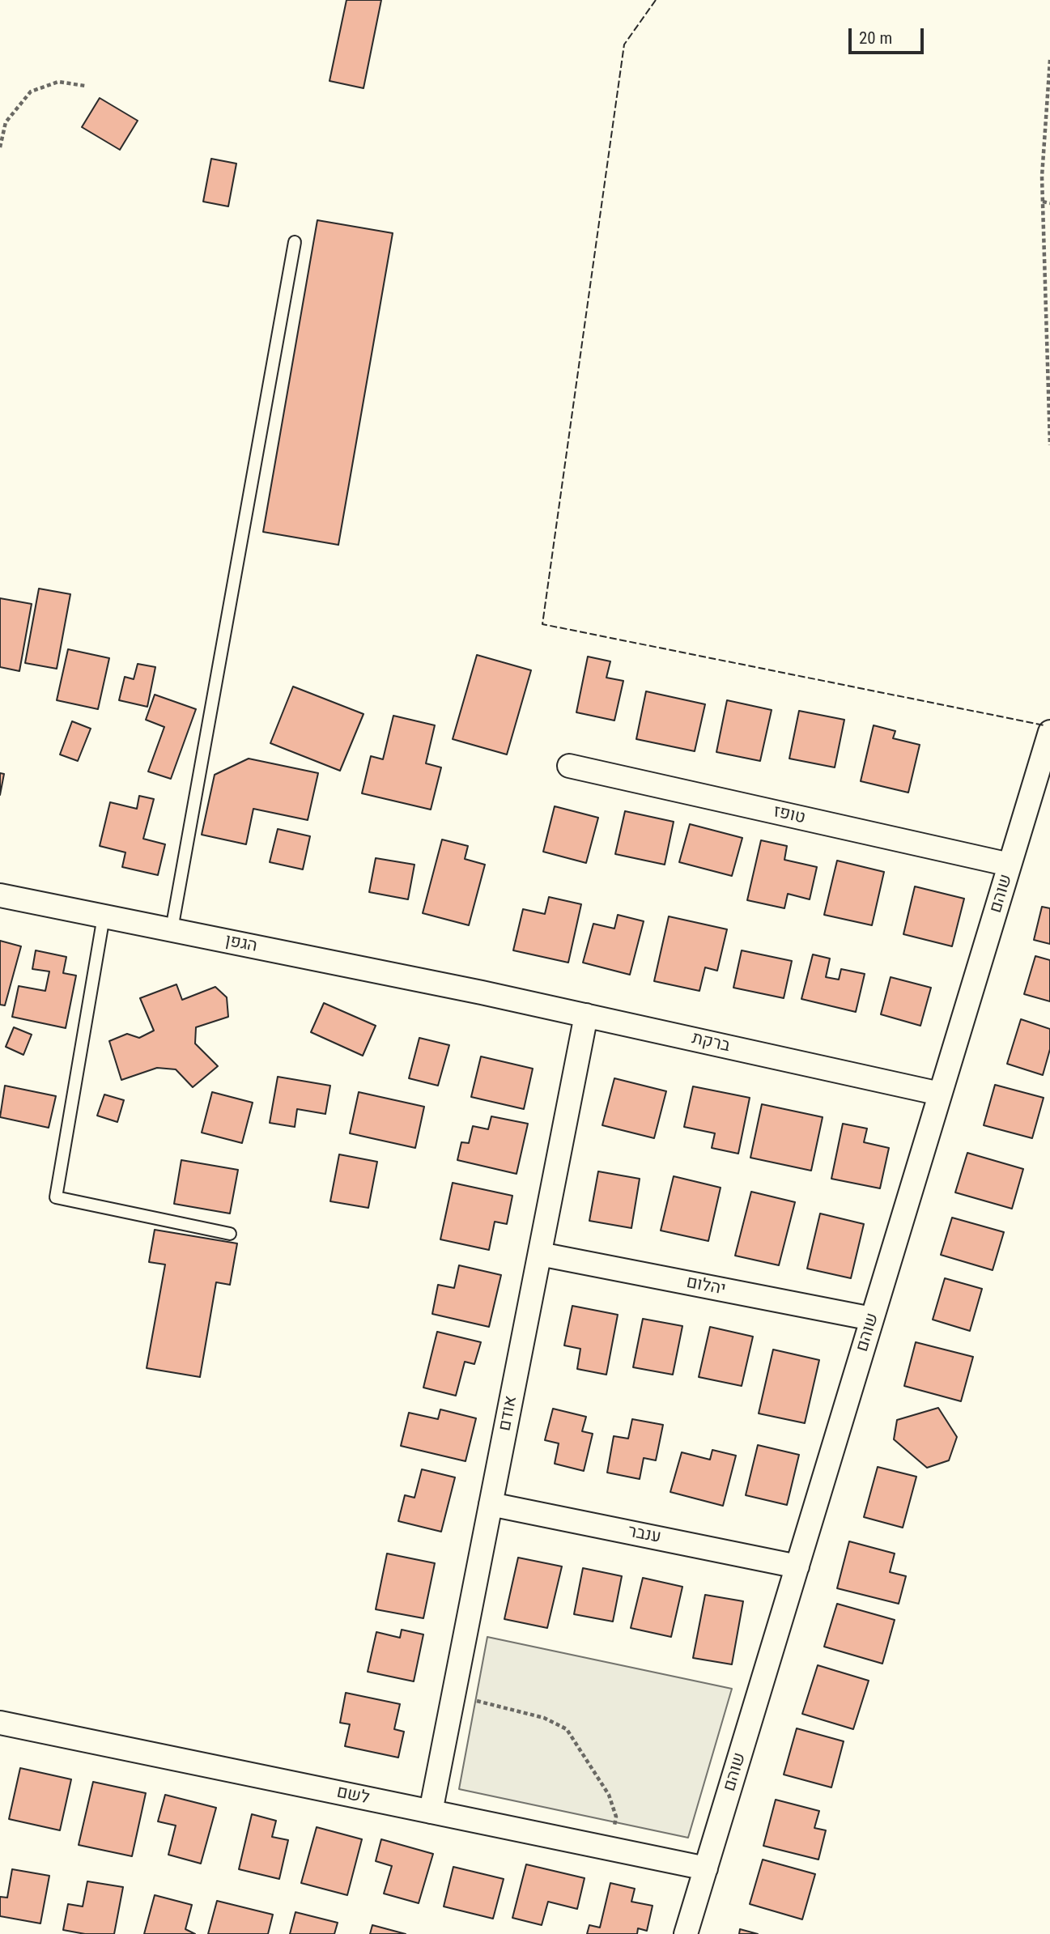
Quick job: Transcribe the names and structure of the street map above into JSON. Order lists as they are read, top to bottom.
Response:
{
  "streets": {
    "street": [
      "טופז",
      "שוהם",
      "הגפן",
      "ברקת",
      "יהלום",
      "אודם",
      "ענבר",
      "לשם"
    ]
  },
  "crossings": [
    ["טופז", "שוהם"],
    ["שוהם", "ברקת"],
    ["שוהם", "יהלום"],
    ["שוהם", "ענבר"],
    ["שוהם", "לשם"],
    ["הגפן", "ברקת"],
    ["ברקת", "אודם"],
    ["יהלום", "אודם"],
    ["אודם", "ענבר"],
    ["אודם", "לשם"]
  ],
  "scale_bar": "20 m"
}
